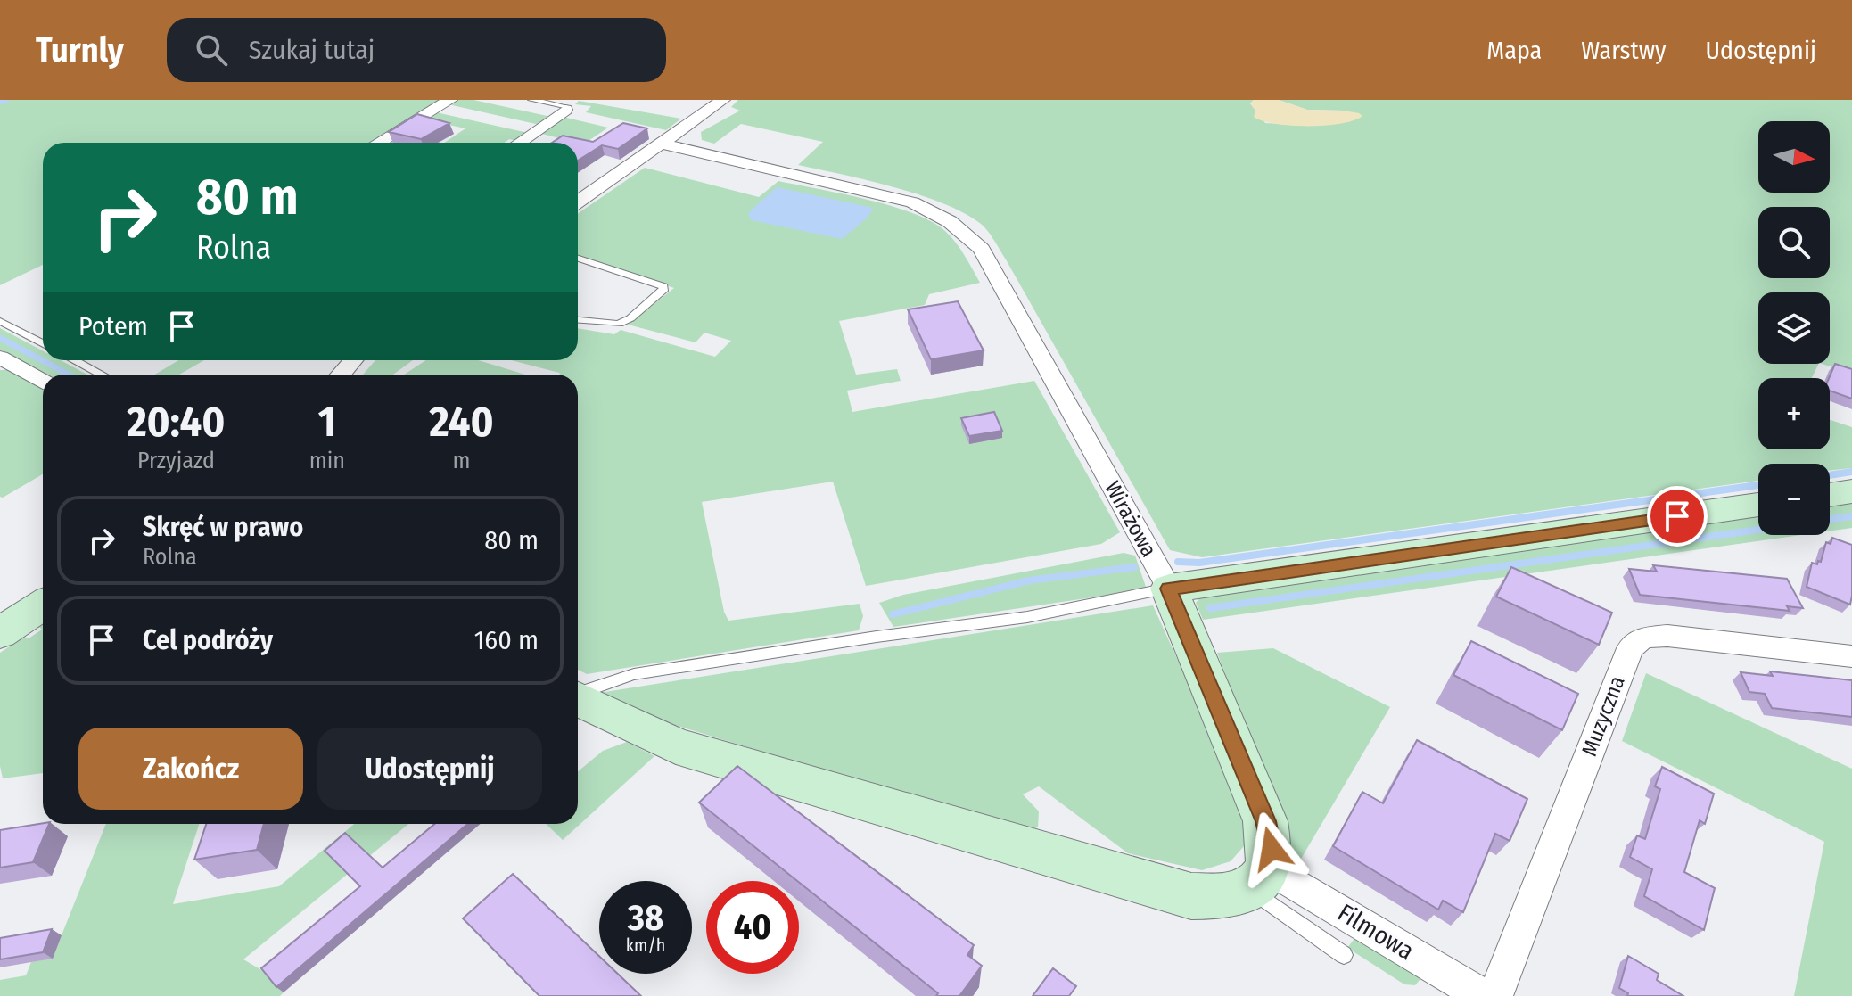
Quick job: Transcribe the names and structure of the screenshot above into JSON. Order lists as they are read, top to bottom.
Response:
{
  "streets": {
    "street": ["Wirażowa", "Muzyczna", "Filmowa"]
  },
  "crossings": [
    ["Wirażowa", "Filmowa"]
  ],
  "north": "right",
  "page": {
    "header": "Turnly",
    "search": "Szukaj tutaj",
    "nav": ["Mapa", "Warstwy", "Udostępnij"],
    "map_buttons": ["+", "−"],
    "turn": ["80 m", "Rolna"],
    "then": "Potem",
    "eta": [
      "20:40",
      "Przyjazd",
      "1",
      "min",
      "240",
      "m"
    ],
    "list": [
      {
        "name": "Skręć w prawo",
        "note": "Rolna",
        "value": "80 m"
      },
      {
        "name": "Cel podróży",
        "value": "160 m"
      }
    ],
    "buttons": ["Zakończ", "Udostępnij"],
    "speed": "38 km/h",
    "limit": "40"
  }
}
